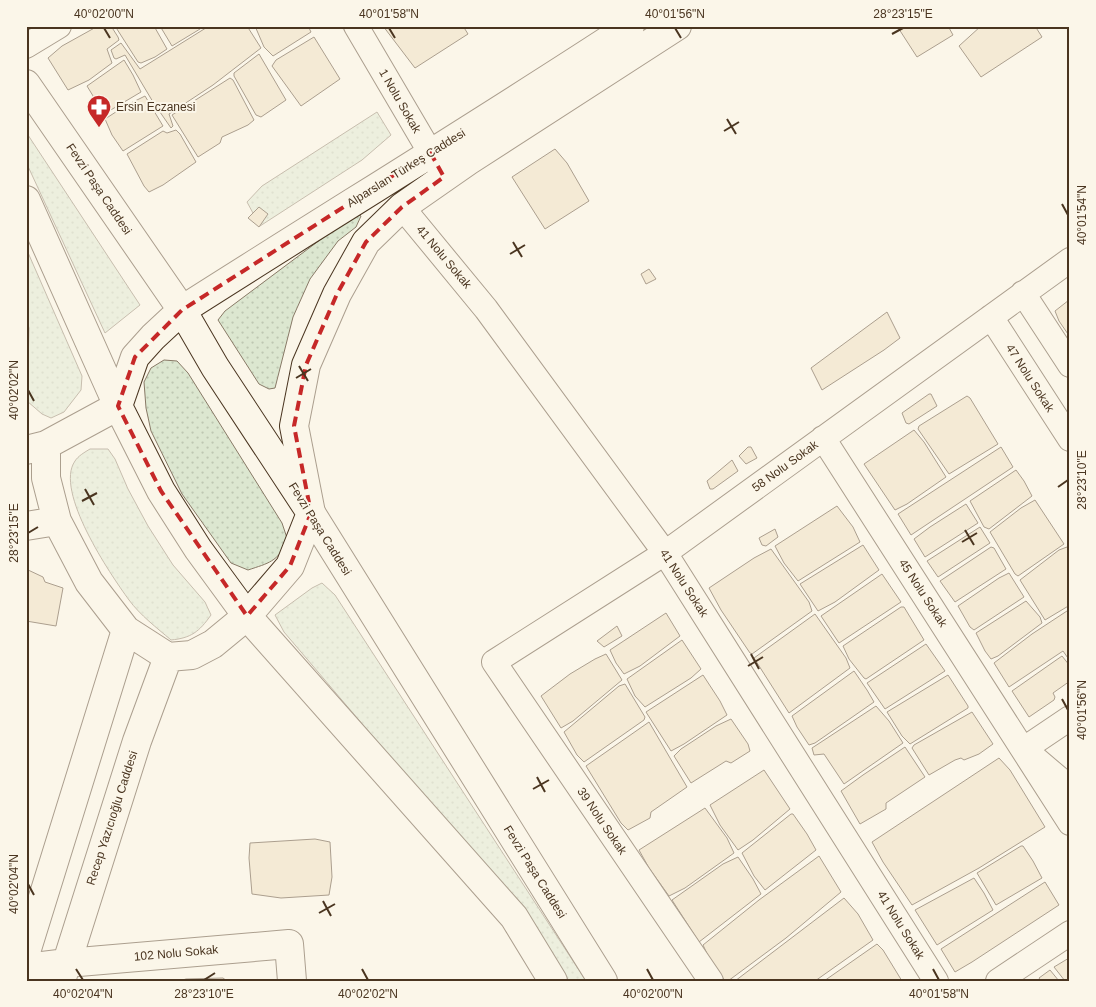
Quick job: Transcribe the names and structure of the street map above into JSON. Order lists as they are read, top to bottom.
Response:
{
  "streets": {
    "street": [
      "1 Nolu Sokak",
      "Alparslan Türkeş Caddesi",
      "Fevzi Paşa Caddesi",
      "41 Nolu Sokak",
      "47 Nolu Sokak",
      "58 Nolu Sokak",
      "45 Nolu Sokak",
      "Recep Yazıcıoğlu Caddesi",
      "39 Nolu Sokak",
      "102 Nolu Sokak"
    ]
  },
  "crossings": [
    ["1 Nolu Sokak", "Alparslan Türkeş Caddesi"],
    ["Alparslan Türkeş Caddesi", "Fevzi Paşa Caddesi"],
    ["41 Nolu Sokak", "58 Nolu Sokak"],
    ["47 Nolu Sokak", "58 Nolu Sokak"],
    ["58 Nolu Sokak", "45 Nolu Sokak"],
    ["58 Nolu Sokak", "39 Nolu Sokak"],
    ["Recep Yazıcıoğlu Caddesi", "102 Nolu Sokak"]
  ],
  "places": {
    "pharmacy": ["Ersin Eczanesi"]
  },
  "coordinates": [
    "40°02'00\"N",
    "40°01'58\"N",
    "40°01'56\"N",
    "28°23'15\"E",
    "40°01'54\"N",
    "40°02'02\"N",
    "28°23'10\"E",
    "40°02'04\"N"
  ]
}
